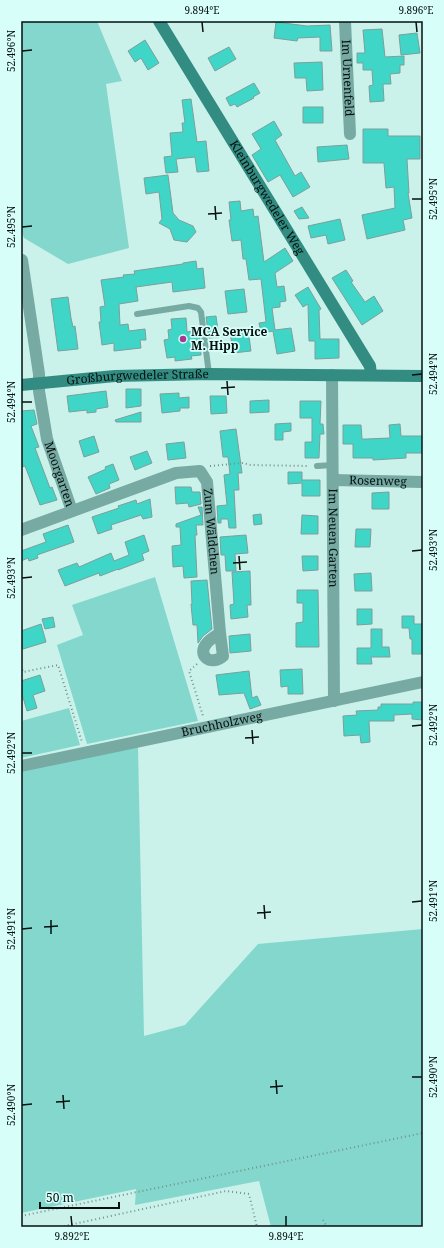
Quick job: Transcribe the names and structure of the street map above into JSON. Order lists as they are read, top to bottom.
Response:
{
  "streets": {
    "street": [
      "Im Urnenfeld",
      "Kleinburgwedeler Weg",
      "Großburgwedeler Straße",
      "Moorgarten",
      "Rosenweg",
      "Zum Wäldchen",
      "Im Neuen Garten",
      "Bruchholzweg"
    ]
  },
  "crossings": [
    ["Kleinburgwedeler Weg", "Großburgwedeler Straße"],
    ["Großburgwedeler Straße", "Moorgarten"],
    ["Großburgwedeler Straße", "Im Neuen Garten"],
    ["Rosenweg", "Im Neuen Garten"],
    ["Im Neuen Garten", "Bruchholzweg"]
  ],
  "places": ["MCA Service M. Hipp"],
  "scale_bar": "50 m",
  "coordinates": [
    "9.894°E",
    "9.896°E",
    "52.496°N",
    "52.495°N",
    "52.494°N",
    "52.493°N",
    "52.492°N",
    "52.491°N",
    "52.490°N",
    "9.892°E"
  ]
}
